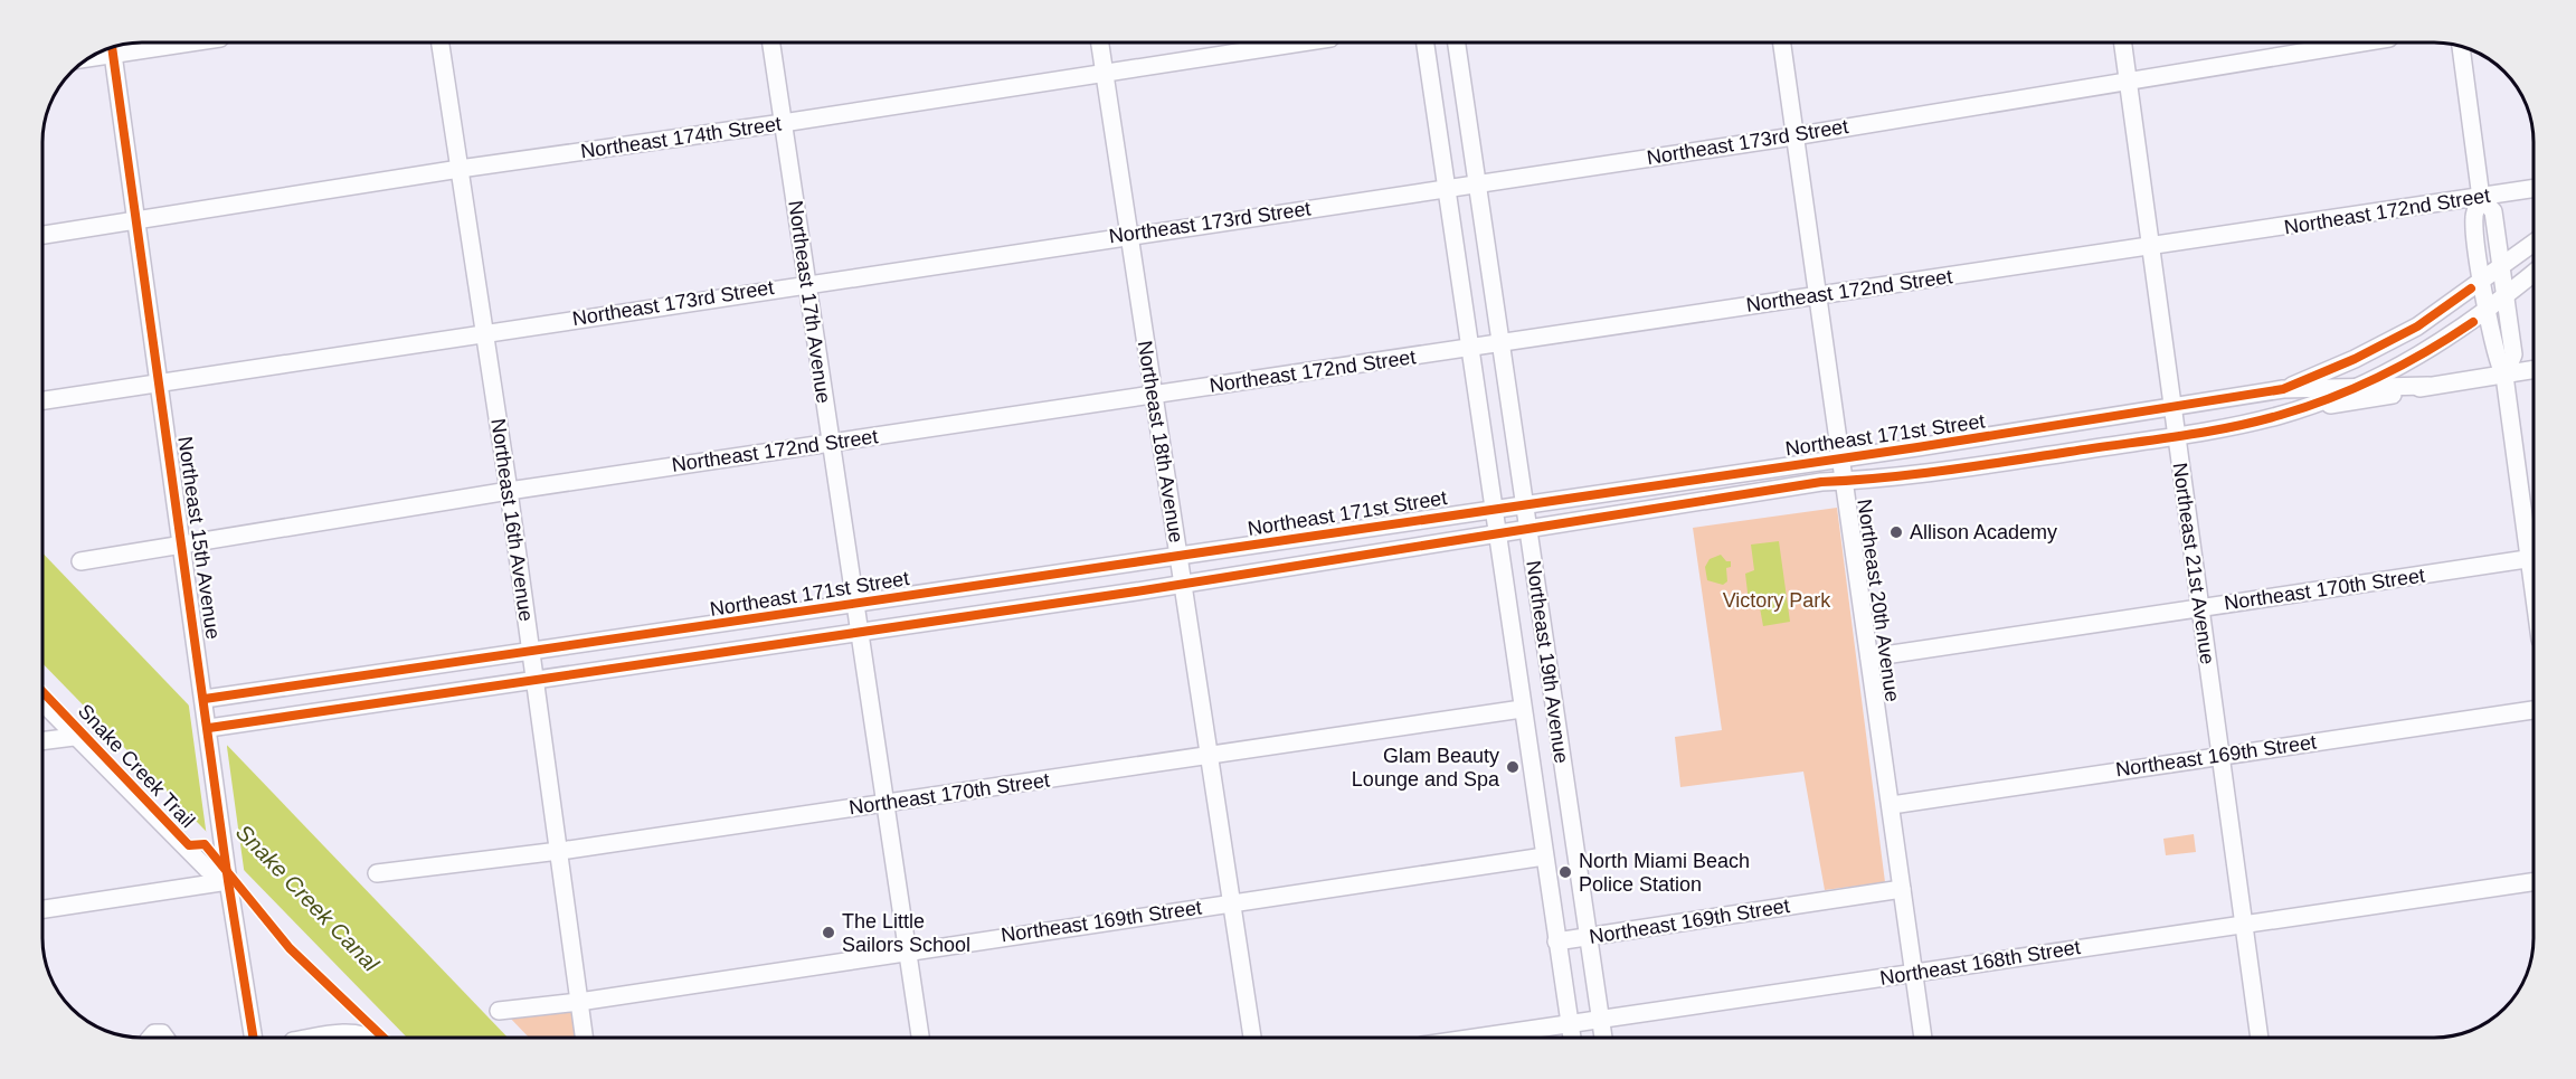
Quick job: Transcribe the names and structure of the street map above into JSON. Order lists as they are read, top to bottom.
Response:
{
  "streets": {
    "street": [
      "Northeast 174th Street",
      "Northeast 173rd Street",
      "Northeast 172nd Street",
      "Northeast 17th Avenue",
      "Northeast 171st Street",
      "Northeast 18th Avenue",
      "Northeast 16th Avenue",
      "Northeast 15th Avenue",
      "Northeast 21st Avenue",
      "Northeast 170th Street",
      "Northeast 20th Avenue",
      "Northeast 19th Avenue",
      "Northeast 169th Street",
      "Northeast 168th Street"
    ],
    "cycle path": ["Snake Creek Trail"]
  },
  "crossings": [
    ["Northeast 174th Street", "Northeast 17th Avenue"],
    ["Northeast 174th Street", "Northeast 18th Avenue"],
    ["Northeast 174th Street", "Northeast 16th Avenue"],
    ["Northeast 174th Street", "Northeast 15th Avenue"],
    ["Northeast 173rd Street", "Northeast 17th Avenue"],
    ["Northeast 173rd Street", "Northeast 18th Avenue"],
    ["Northeast 173rd Street", "Northeast 16th Avenue"],
    ["Northeast 173rd Street", "Northeast 15th Avenue"],
    ["Northeast 173rd Street", "Northeast 21st Avenue"],
    ["Northeast 173rd Street", "Northeast 20th Avenue"],
    ["Northeast 173rd Street", "Northeast 19th Avenue"],
    ["Northeast 172nd Street", "Northeast 17th Avenue"],
    ["Northeast 172nd Street", "Northeast 18th Avenue"],
    ["Northeast 172nd Street", "Northeast 16th Avenue"],
    ["Northeast 172nd Street", "Northeast 15th Avenue"],
    ["Northeast 172nd Street", "Northeast 21st Avenue"],
    ["Northeast 172nd Street", "Northeast 20th Avenue"],
    ["Northeast 172nd Street", "Northeast 19th Avenue"],
    ["Northeast 17th Avenue", "Northeast 171st Street"],
    ["Northeast 17th Avenue", "Northeast 170th Street"],
    ["Northeast 17th Avenue", "Northeast 169th Street"],
    ["Northeast 171st Street", "Northeast 18th Avenue"],
    ["Northeast 171st Street", "Northeast 16th Avenue"],
    ["Northeast 171st Street", "Northeast 15th Avenue"],
    ["Northeast 171st Street", "Northeast 21st Avenue"],
    ["Northeast 171st Street", "Northeast 20th Avenue"],
    ["Northeast 171st Street", "Northeast 19th Avenue"],
    ["Northeast 18th Avenue", "Northeast 170th Street"],
    ["Northeast 18th Avenue", "Northeast 169th Street"],
    ["Northeast 16th Avenue", "Northeast 170th Street"],
    ["Northeast 16th Avenue", "Northeast 169th Street"],
    ["Northeast 21st Avenue", "Northeast 170th Street"],
    ["Northeast 21st Avenue", "Northeast 169th Street"],
    ["Northeast 21st Avenue", "Northeast 168th Street"],
    ["Northeast 170th Street", "Northeast 20th Avenue"],
    ["Northeast 170th Street", "Northeast 19th Avenue"],
    ["Northeast 20th Avenue", "Northeast 169th Street"],
    ["Northeast 20th Avenue", "Northeast 168th Street"],
    ["Northeast 19th Avenue", "Northeast 169th Street"],
    ["Northeast 19th Avenue", "Northeast 168th Street"]
  ],
  "water": ["Snake Creek Canal"],
  "parks": ["Victory Park"],
  "places": [
    "Allison Academy",
    "Glam Beauty Lounge and Spa",
    "North Miami Beach Police Station",
    "The Little Sailors School"
  ]
}
